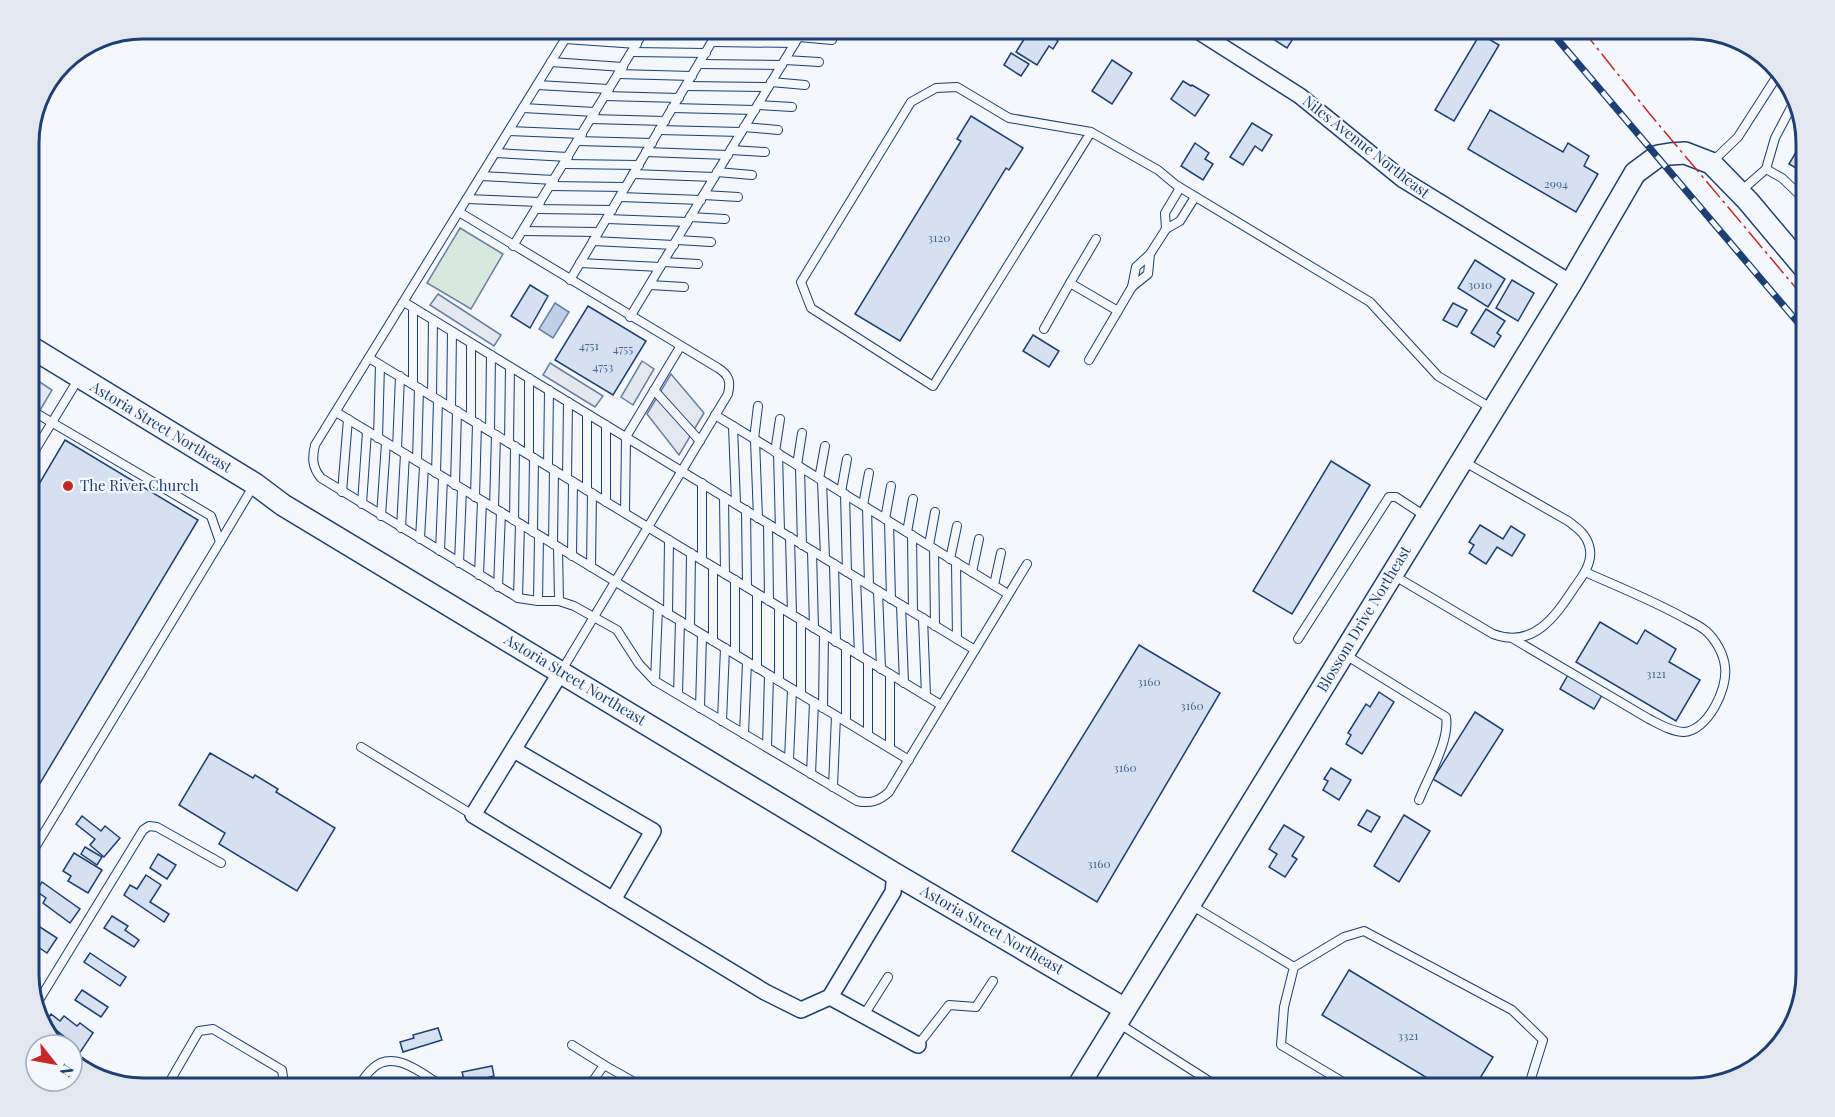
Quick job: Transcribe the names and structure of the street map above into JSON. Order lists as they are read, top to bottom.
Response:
{
  "streets": {
    "street": ["Niles Avenue Northeast", "Astoria Street Northeast", "Blossom Drive Northeast"]
  },
  "crossings": [
    ["Niles Avenue Northeast", "Blossom Drive Northeast"],
    ["Astoria Street Northeast", "Blossom Drive Northeast"]
  ],
  "places": ["The River Church"],
  "house_numbers": [
    "2994",
    "3120",
    "3010",
    "4751",
    "4755",
    "4753",
    "3121",
    "3160",
    "3160",
    "3160",
    "3160",
    "3321"
  ],
  "north": "bottom right"
}
